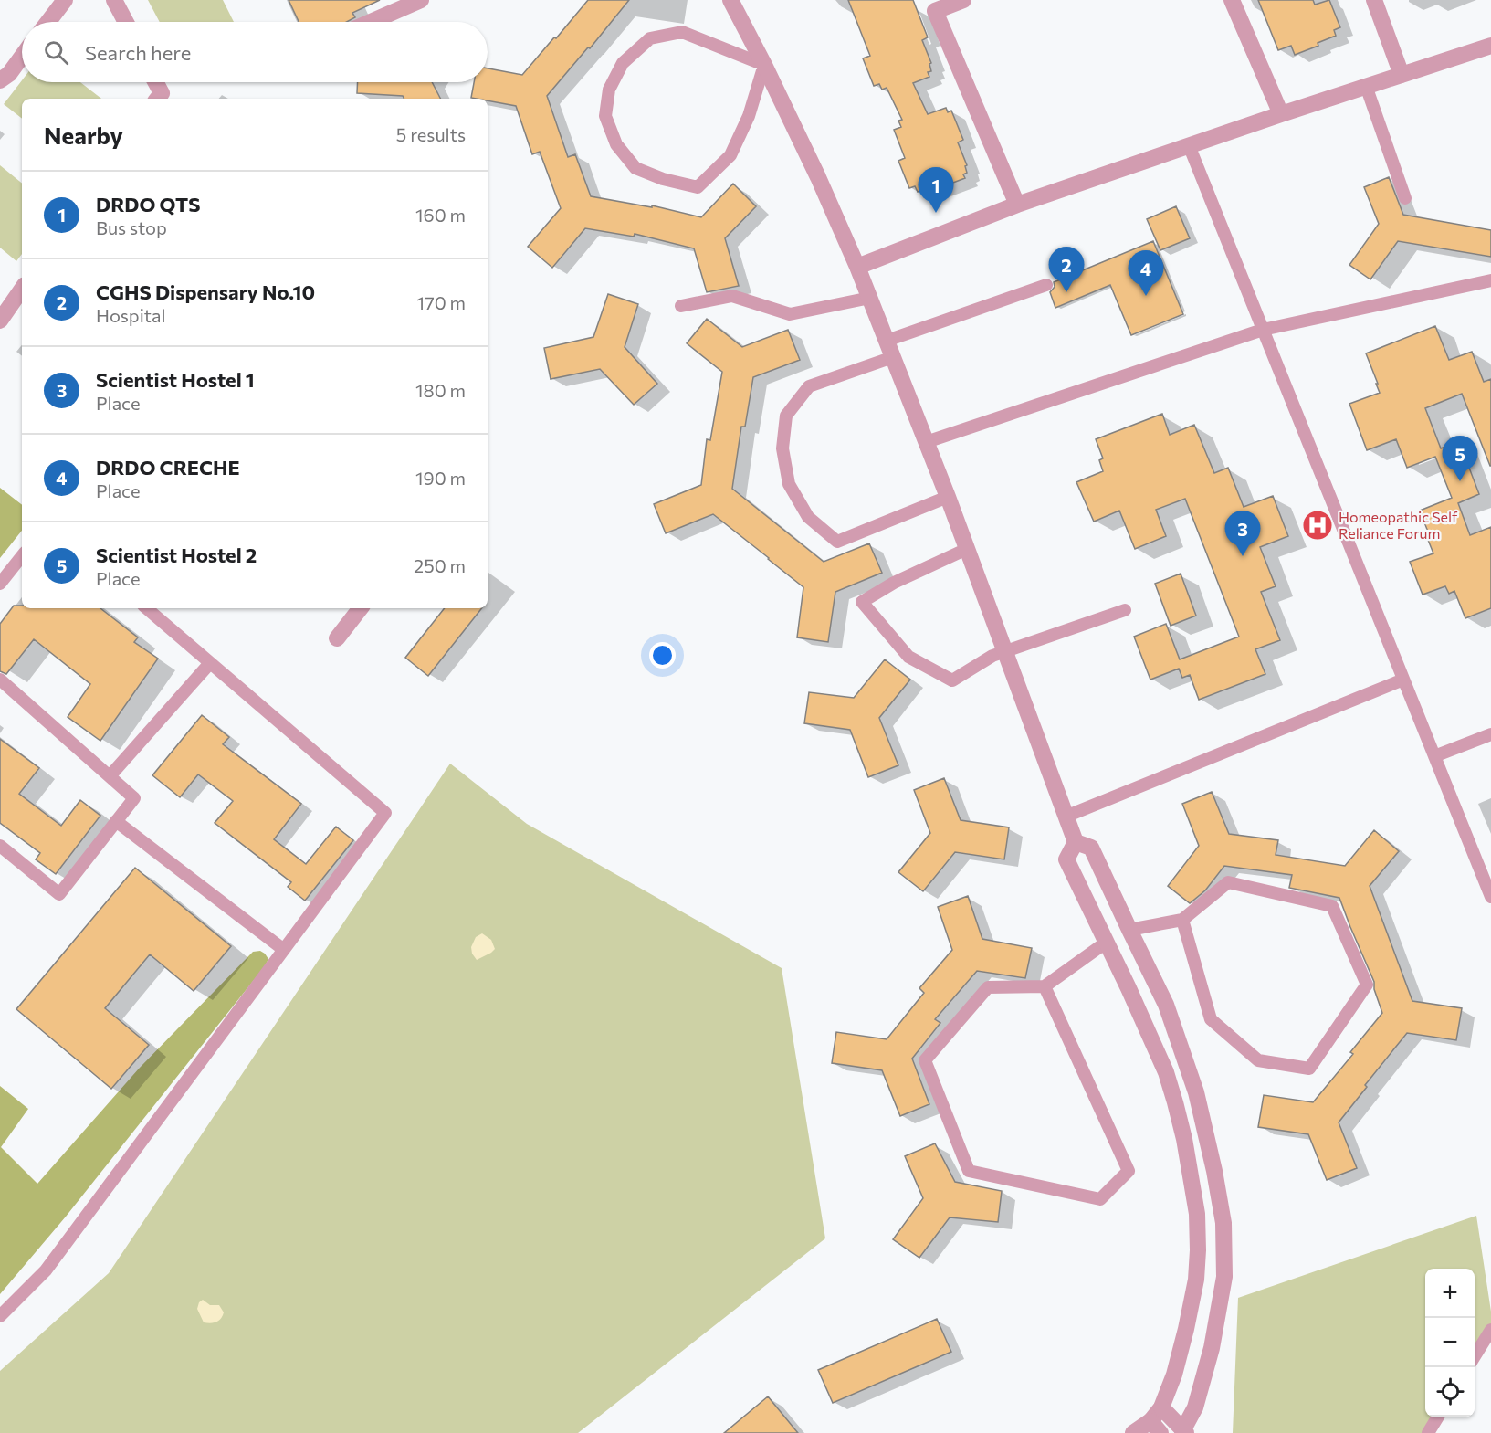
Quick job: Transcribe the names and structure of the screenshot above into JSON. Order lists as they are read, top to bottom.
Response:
{
  "places": {
    "hospital": ["Homeopathic Self Reliance Forum"]
  },
  "page": {
    "search": "Search here",
    "heading": ["Nearby", "5 results"],
    "pins": [
      "1",
      "2",
      "4",
      "5",
      "3"
    ],
    "list": [
      {
        "mark": "1",
        "name": "DRDO QTS",
        "note": "Bus stop",
        "value": "160 m"
      },
      {
        "mark": "2",
        "name": "CGHS Dispensary No.10",
        "note": "Hospital",
        "value": "170 m"
      },
      {
        "mark": "3",
        "name": "Scientist Hostel 1",
        "note": "Place",
        "value": "180 m"
      },
      {
        "mark": "4",
        "name": "DRDO CRECHE",
        "note": "Place",
        "value": "190 m"
      },
      {
        "mark": "5",
        "name": "Scientist Hostel 2",
        "note": "Place",
        "value": "250 m"
      }
    ],
    "map_buttons": ["+", "−"]
  }
}
